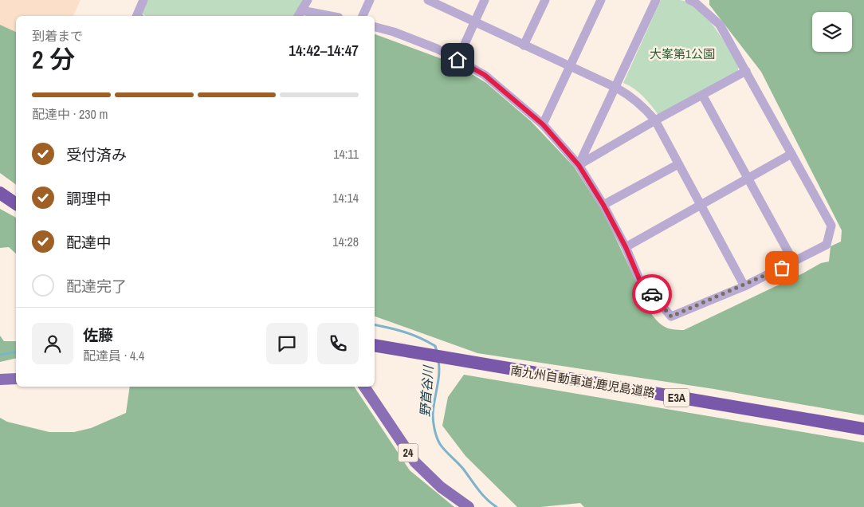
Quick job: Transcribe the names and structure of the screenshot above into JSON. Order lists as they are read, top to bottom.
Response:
{
  "streets": {
    "highway": ["南九州自動車道;鹿児島道路", "E3A"],
    "main road": ["24"]
  },
  "water": ["野首谷川"],
  "parks": ["大峯第1公園"],
  "page": {
    "heading": ["2 分", "到着まで", "14:42–14:47"],
    "panel": ["佐藤", "配達員 · 4.4"],
    "bar": "配達中 · 230 m",
    "list": [
      ["受付済み", "14:11"],
      ["調理中", "14:14"],
      ["配達中", "14:28"],
      "配達完了"
    ]
  }
}
